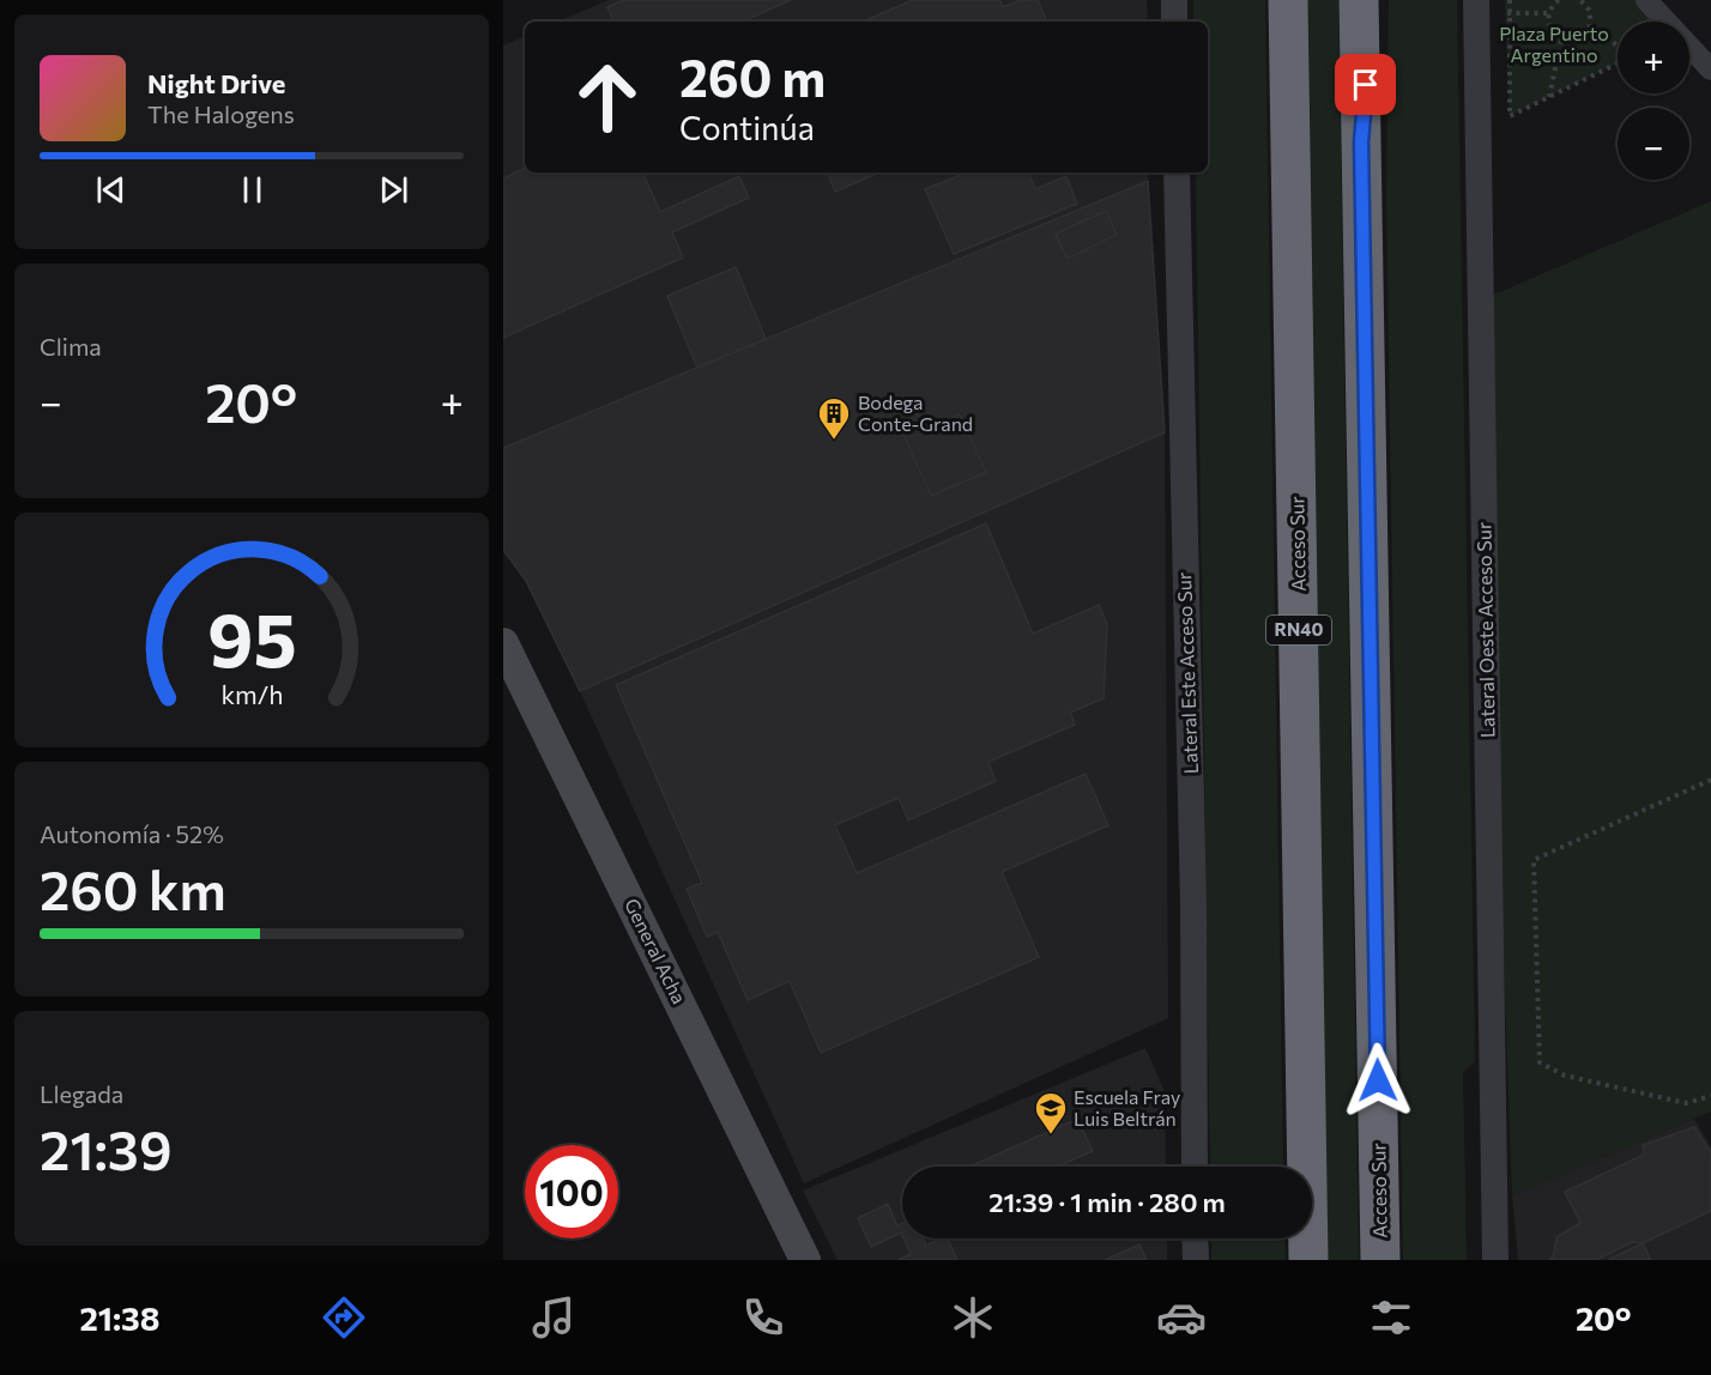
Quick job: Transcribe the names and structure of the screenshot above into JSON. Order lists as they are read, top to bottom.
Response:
{
  "streets": {
    "highway": ["Acceso Sur", "RN40"],
    "main road": ["General Acha"],
    "street": ["Lateral Oeste Acceso Sur", "Lateral Este Acceso Sur"]
  },
  "parks": ["Plaza Puerto Argentino"],
  "places": {
    "building": ["Bodega Conte-Grand"],
    "school or university": ["Escuela Fray Luis Beltrán"]
  },
  "page": {
    "map_buttons": ["+", "−"],
    "turn": ["260 m", "Continúa"],
    "song": ["Night Drive", "The Halogens"],
    "tile": [
      "Clima",
      ["Autonomía · 52%", "260 km"],
      ["Llegada", "21:39"]
    ],
    "heat": ["−", "20°", "+"],
    "limit": "100",
    "trip": "21:39 · 1 min · 280 m",
    "tabs": ["21:38", "20°"],
    "gauge": ["95", "km/h"]
  }
}
